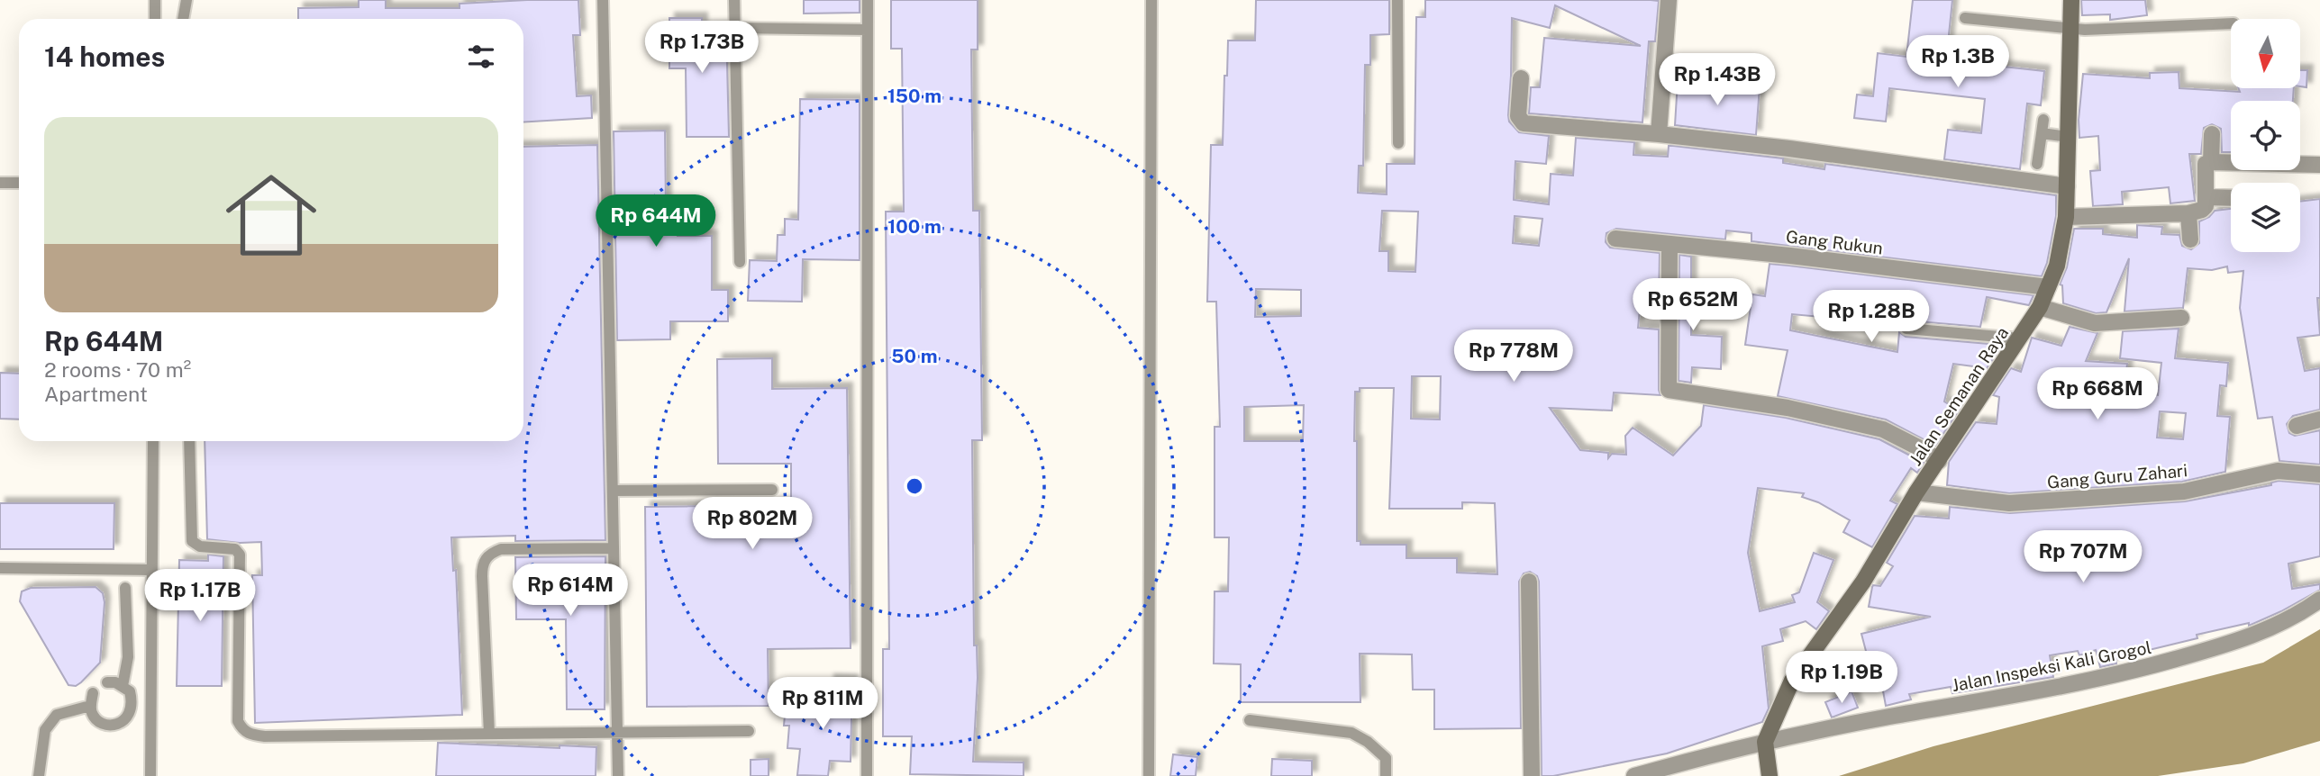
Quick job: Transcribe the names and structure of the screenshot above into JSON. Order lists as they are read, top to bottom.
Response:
{
  "streets": {
    "street": [
      "Gang Rukun",
      "Jalan Semanan Raya",
      "Gang Guru Zahari",
      "Jalan Inspeksi Kali Grogol"
    ]
  },
  "crossings": [
    ["Gang Rukun", "Jalan Semanan Raya"],
    ["Jalan Semanan Raya", "Gang Guru Zahari"],
    ["Jalan Semanan Raya", "Jalan Inspeksi Kali Grogol"]
  ],
  "north": "bottom",
  "page": {
    "heading": "14 homes",
    "price": [
      "Rp 1.73B",
      "Rp 1.3B",
      "Rp 1.43B",
      "Rp 644M",
      "Rp 652M",
      "Rp 1.28B",
      "Rp 778M",
      "Rp 668M",
      "Rp 802M",
      "Rp 707M",
      "Rp 614M",
      "Rp 1.17B",
      "Rp 1.19B",
      "Rp 811M"
    ],
    "list": [
      {
        "name": "Rp 644M",
        "note": "2 rooms · 70 m² · Apartment"
      }
    ]
  },
  "rings": ["150 m", "100 m", "50 m"]
}
